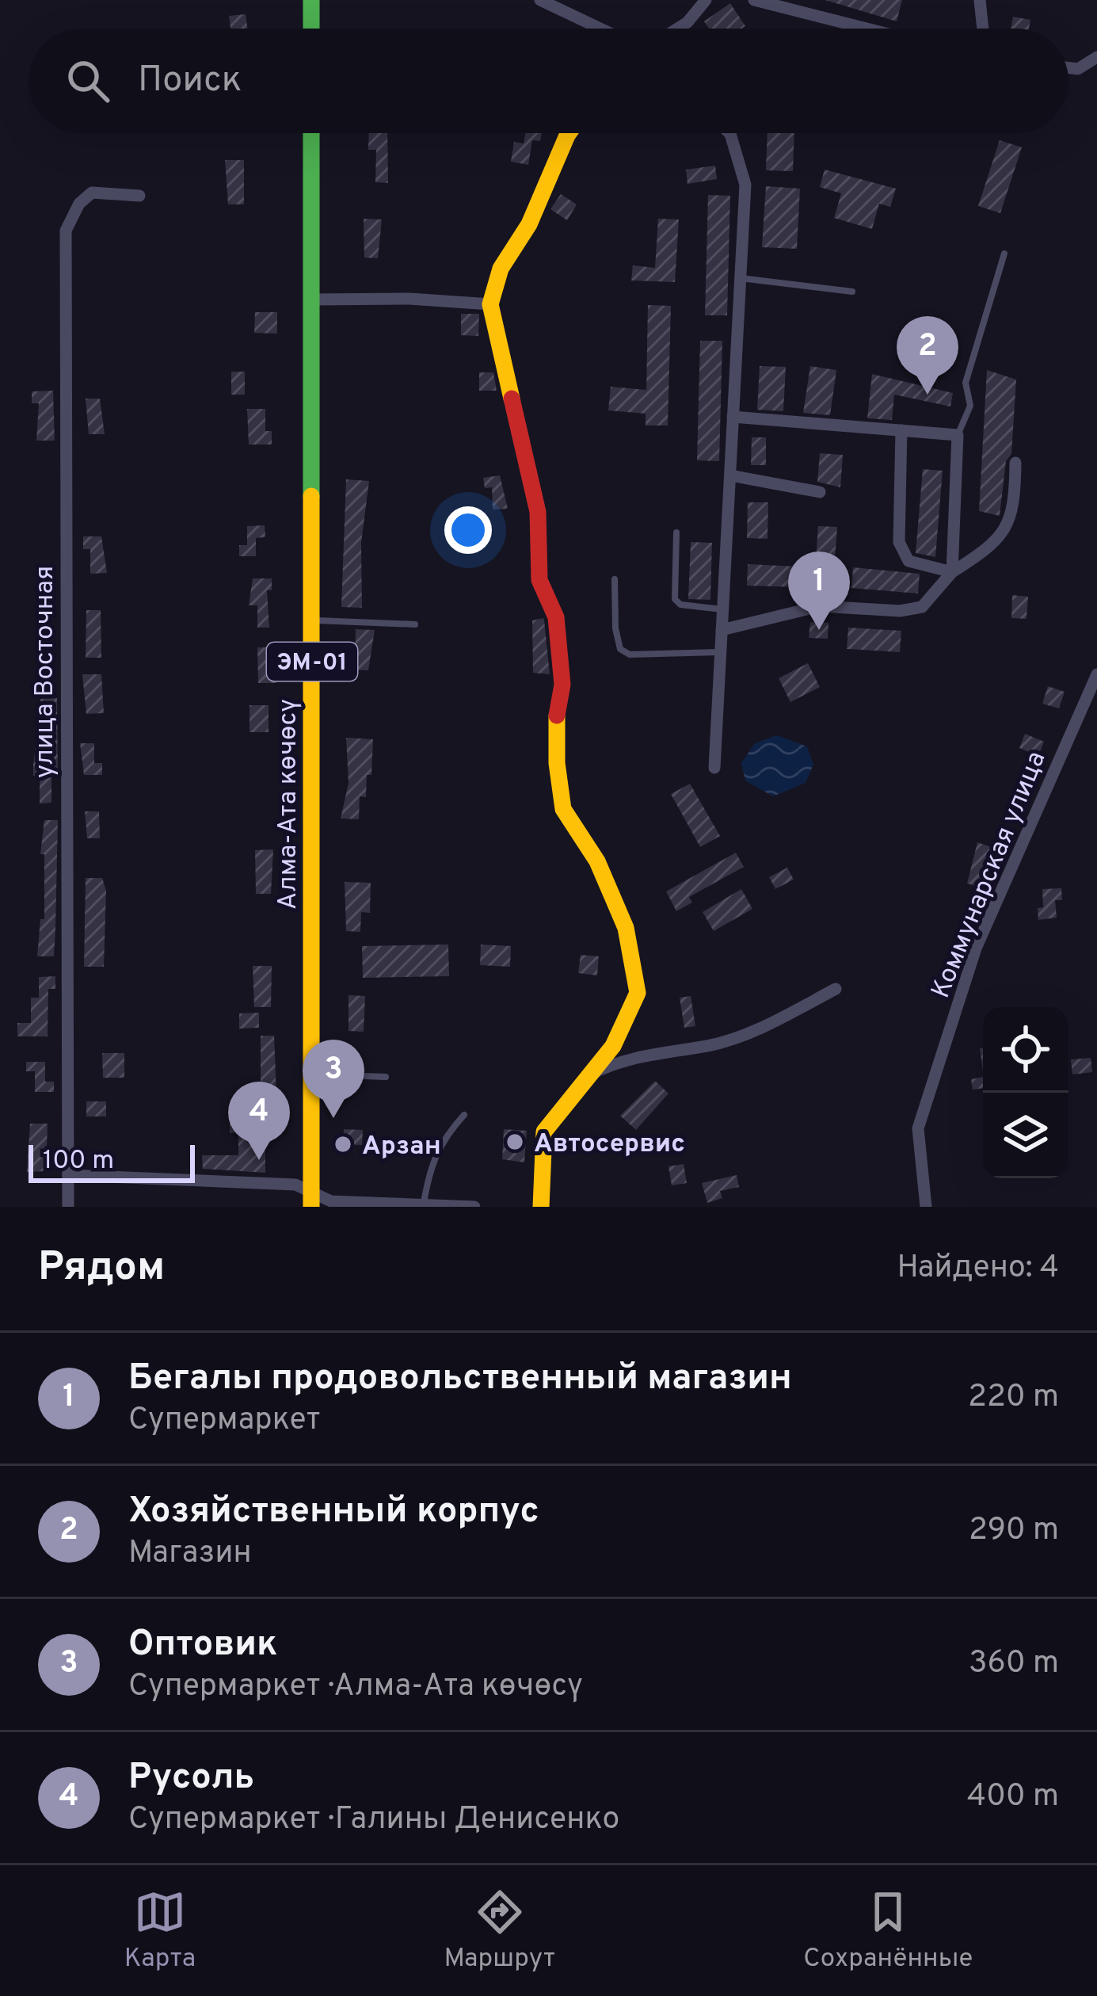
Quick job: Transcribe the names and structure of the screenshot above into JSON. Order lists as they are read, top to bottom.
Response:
{
  "streets": {
    "main road": ["ЭМ-01", "Алма-Ата көчөсү"],
    "street": ["улица Восточная", "Коммунарская улица"]
  },
  "places": ["Автосервис", "Арзан"],
  "scale_bar": "100 m",
  "page": {
    "search": "Поиск",
    "pins": [
      "2",
      "1",
      "3",
      "4"
    ],
    "scale": "100 m",
    "heading": ["Рядом", "Найдено: 4"],
    "list": [
      {
        "mark": "1",
        "name": "Бегалы продовольственный магазин",
        "note": "Супермаркет",
        "value": "220 m"
      },
      {
        "mark": "2",
        "name": "Хозяйственный корпус",
        "note": "Магазин",
        "value": "290 m"
      },
      {
        "mark": "3",
        "name": "Оптовик",
        "note": "Супермаркет · Алма-Ата көчөсү",
        "value": "360 m"
      },
      {
        "mark": "4",
        "name": "Русоль",
        "note": "Супермаркет · Галины Денисенко",
        "value": "400 m"
      }
    ],
    "nav": ["Карта", "Маршрут", "Сохранённые"]
  }
}
